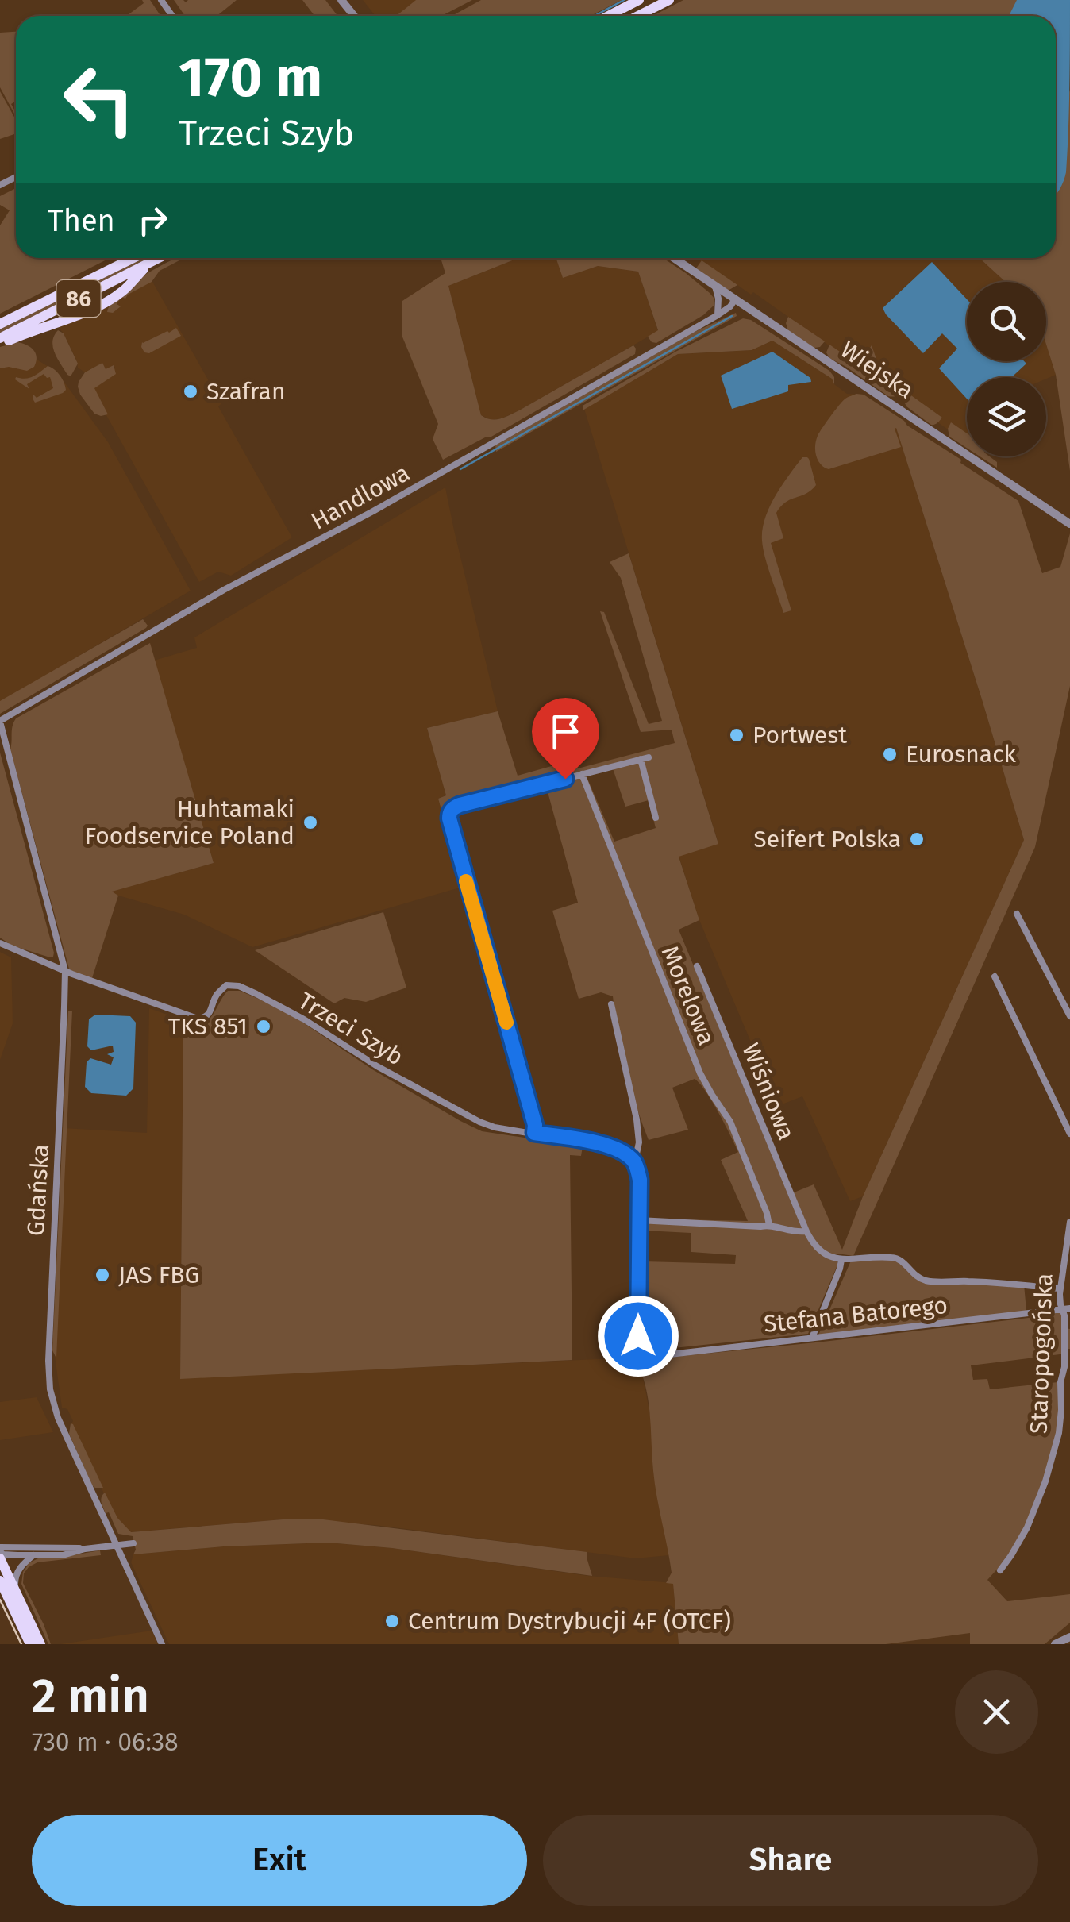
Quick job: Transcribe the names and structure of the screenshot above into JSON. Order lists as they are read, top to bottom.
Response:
{
  "streets": {
    "main road": ["86"],
    "street": [
      "Wiejska",
      "Handlowa",
      "Morelowa",
      "Trzeci Szyb",
      "Wiśniowa",
      "Gdańska",
      "Stefana Batorego",
      "Staropogońska"
    ]
  },
  "crossings": [
    ["Wiejska", "Handlowa"],
    ["Handlowa", "Gdańska"],
    ["Trzeci Szyb", "Gdańska"],
    ["Stefana Batorego", "Staropogońska"]
  ],
  "places": [
    "Szafran",
    "Portwest",
    "Eurosnack",
    "Huhtamaki Foodservice Poland",
    "Seifert Polska",
    "TKS 851",
    "JAS FBG",
    "Centrum Dystrybucji 4F (OTCF)"
  ],
  "page": {
    "turn": ["170 m", "Trzeci Szyb"],
    "then": "Then",
    "heading": ["2 min", "730 m · 06:38"],
    "buttons": ["Exit", "Share"]
  }
}
